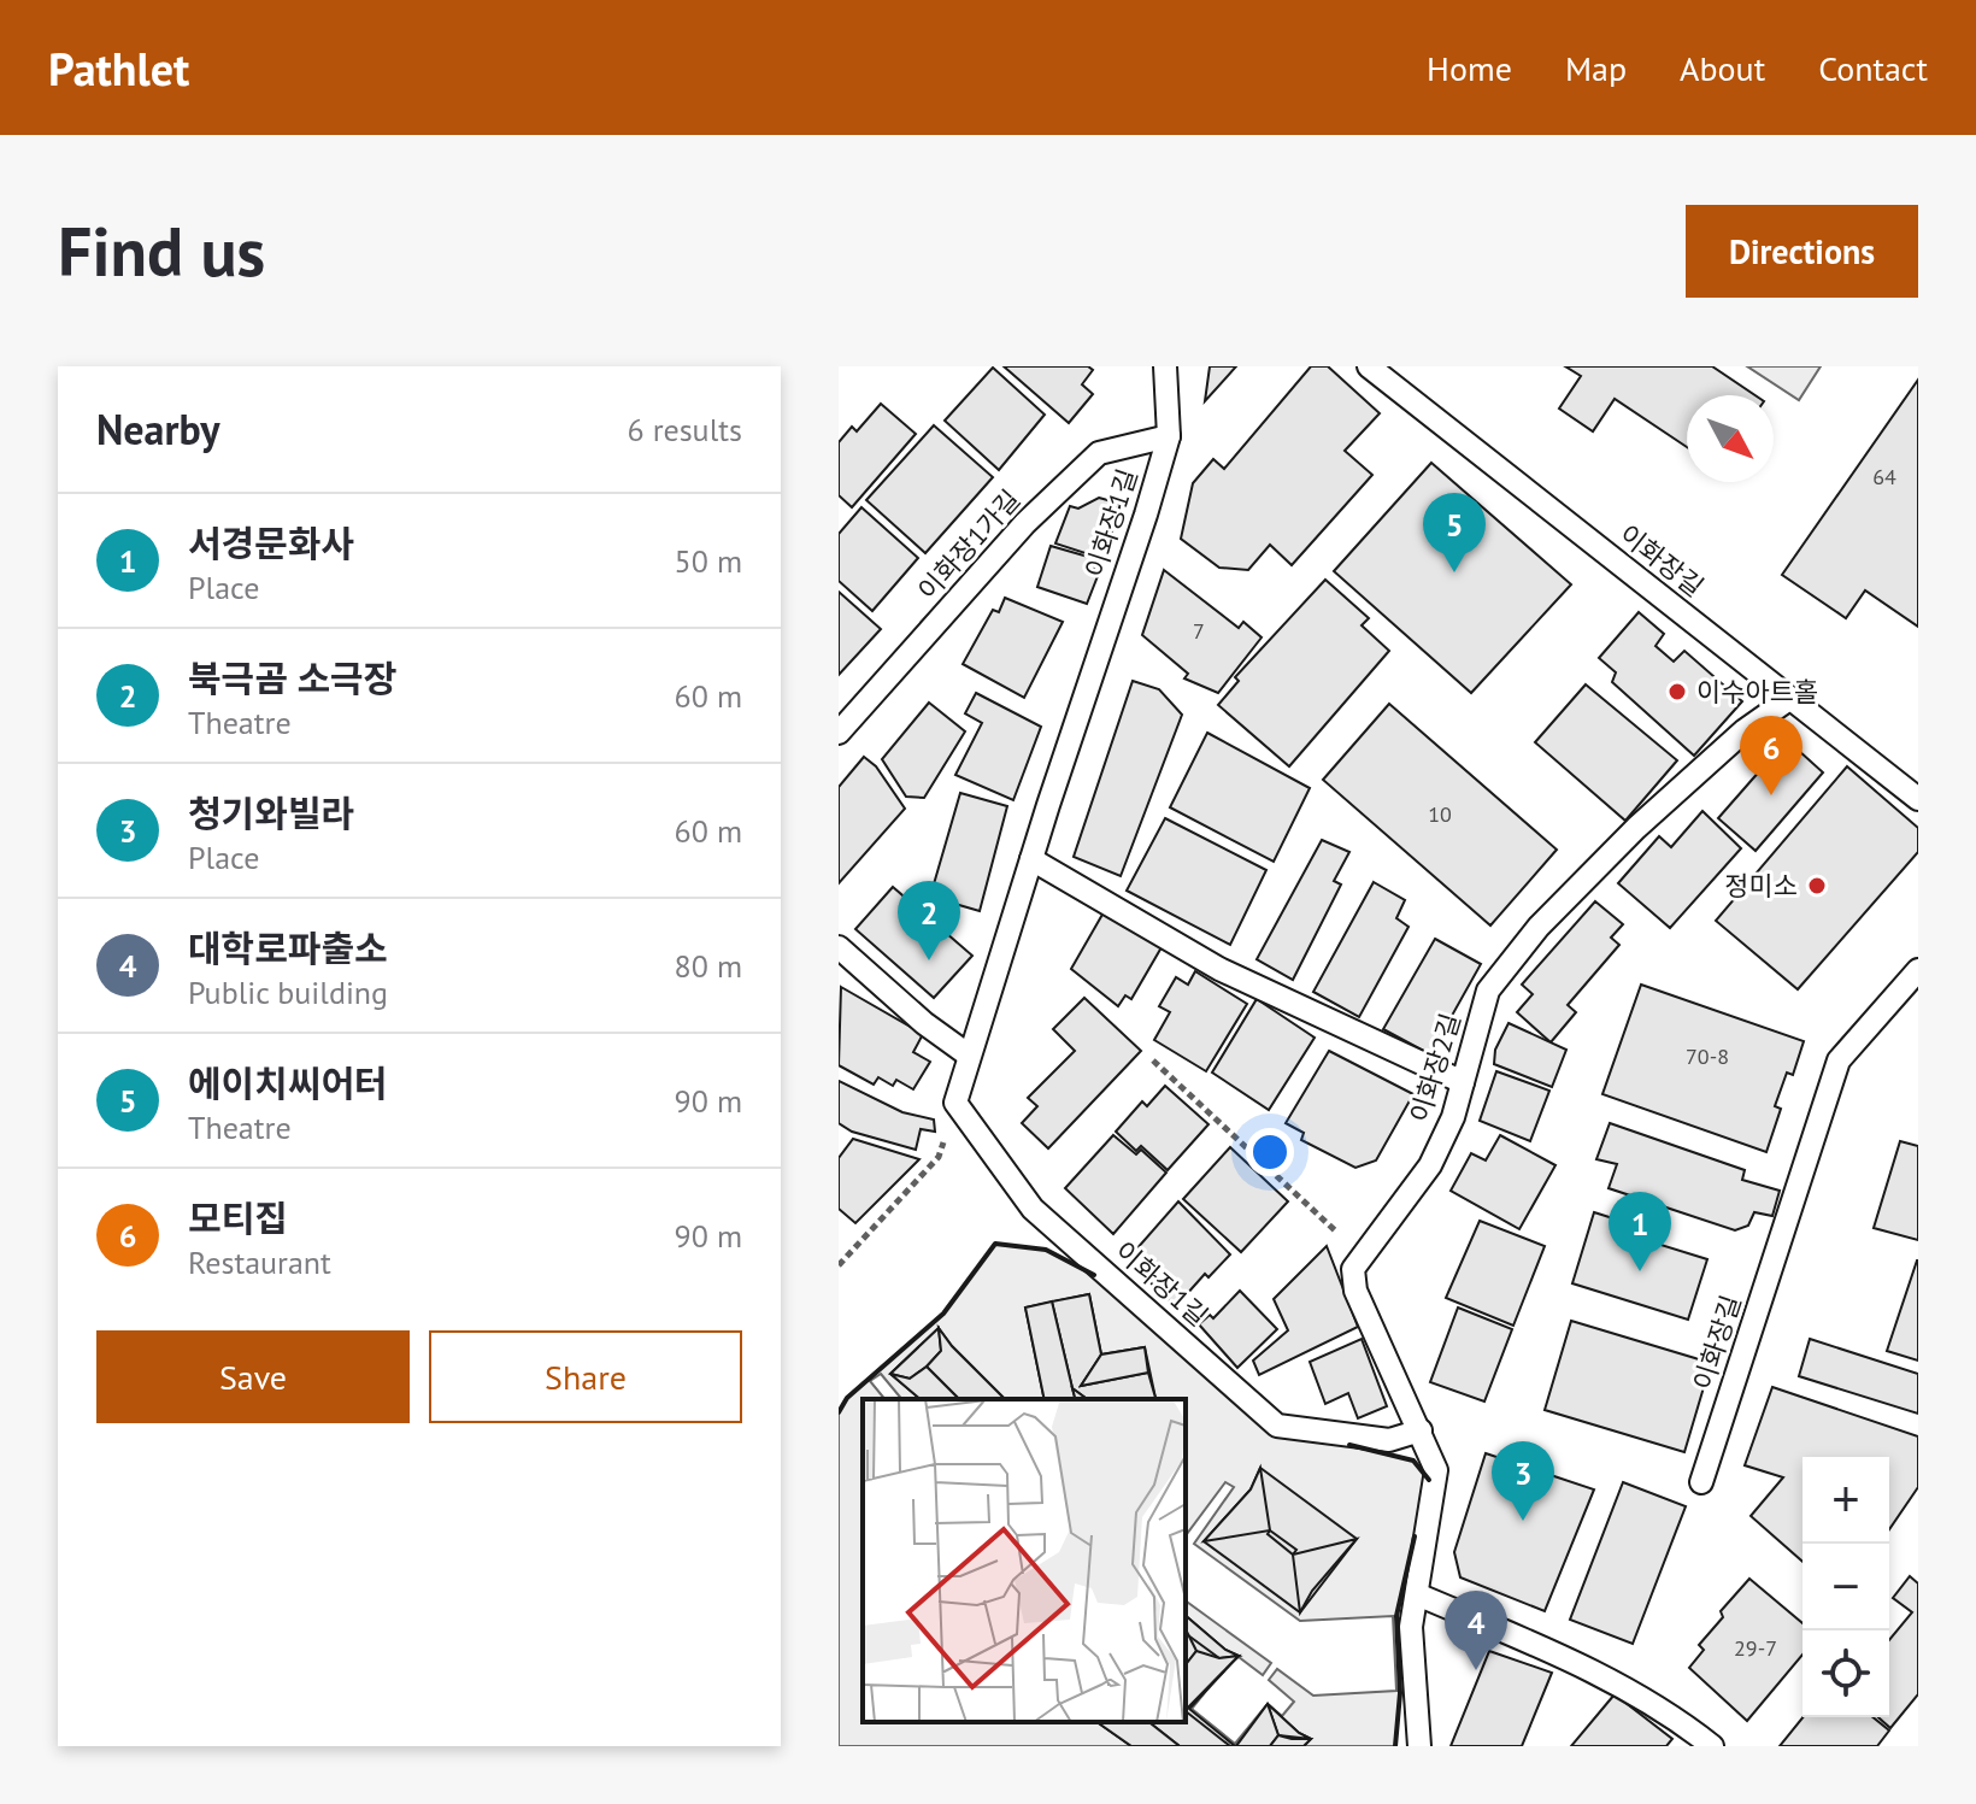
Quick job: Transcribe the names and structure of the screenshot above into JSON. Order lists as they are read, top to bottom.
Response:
{
  "streets": {
    "lane": [
      "이화장1길",
      "이화장1가길",
      "이화장길",
      "이화장2길"
    ]
  },
  "crossings": [
    ["이화장1길", "이화장1가길"],
    ["이화장1길", "이화장2길"],
    ["이화장길", "이화장2길"]
  ],
  "places": ["이수아트홀", "정미소"],
  "house_numbers": [
    "64",
    "7",
    "10",
    "70-8",
    "29-7"
  ],
  "north": "bottom right",
  "page": {
    "header": "Pathlet",
    "nav": [
      "Home",
      "Map",
      "About",
      "Contact"
    ],
    "buttons": [
      "Directions",
      ["Save", "Share"]
    ],
    "title": "Find us",
    "heading": ["Nearby", "6 results"],
    "list": [
      {
        "mark": "1",
        "name": "서경문화사",
        "note": "Place",
        "value": "50 m"
      },
      {
        "mark": "2",
        "name": "북극곰 소극장",
        "note": "Theatre",
        "value": "60 m"
      },
      {
        "mark": "3",
        "name": "청기와빌라",
        "note": "Place",
        "value": "60 m"
      },
      {
        "mark": "4",
        "name": "대학로파출소",
        "note": "Public building",
        "value": "80 m"
      },
      {
        "mark": "5",
        "name": "에이치씨어터",
        "note": "Theatre",
        "value": "90 m"
      },
      {
        "mark": "6",
        "name": "모티집",
        "note": "Restaurant",
        "value": "90 m"
      }
    ],
    "pins": [
      "5",
      "6",
      "2",
      "1",
      "3",
      "4"
    ],
    "map_buttons": ["+", "−"]
  }
}
